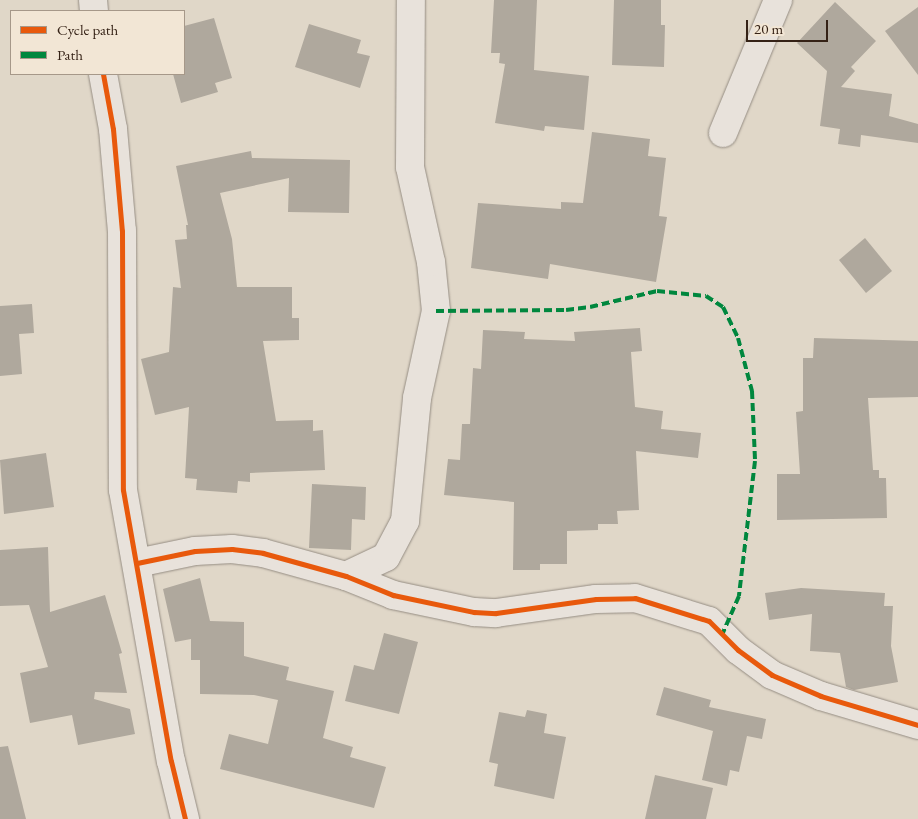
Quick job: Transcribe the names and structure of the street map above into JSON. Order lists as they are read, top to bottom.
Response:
{
  "legend": ["Cycle path", "Path"],
  "scale_bar": "20 m"
}
